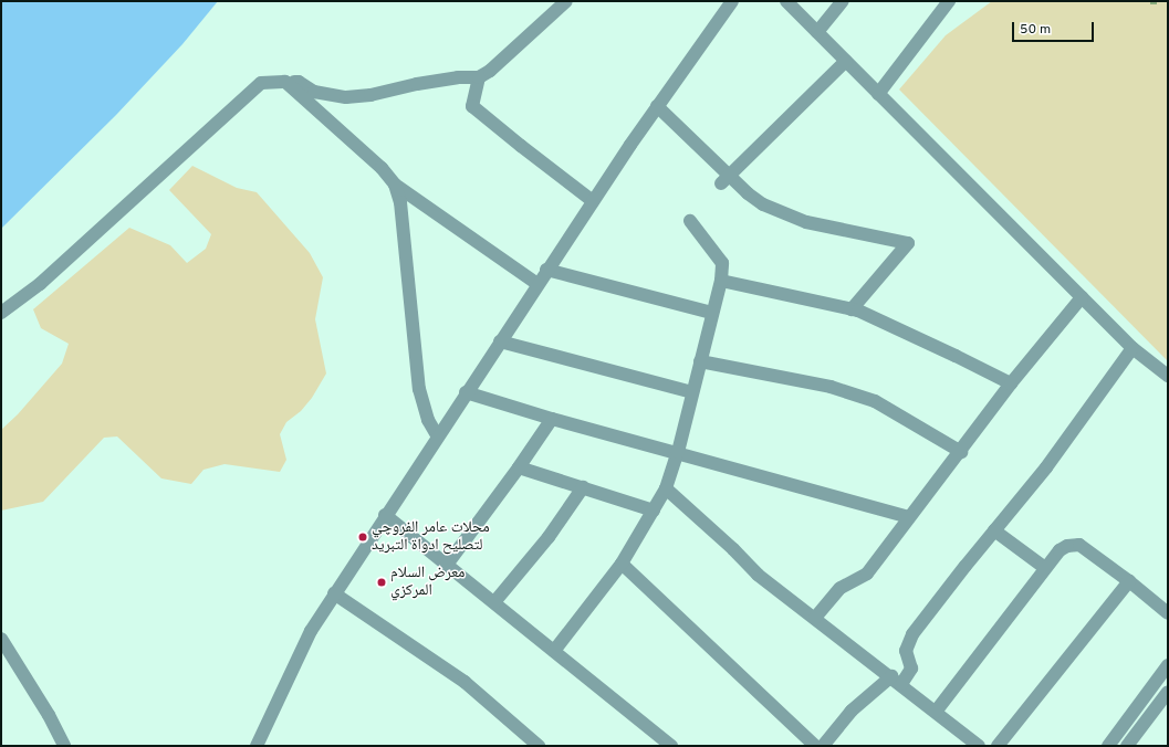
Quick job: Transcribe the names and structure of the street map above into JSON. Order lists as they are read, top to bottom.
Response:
{
  "places": ["محلات عامر الفروچي لتصليح ادواة التبريد", "معرض السلام المركزي"],
  "scale_bar": "50 m"
}
